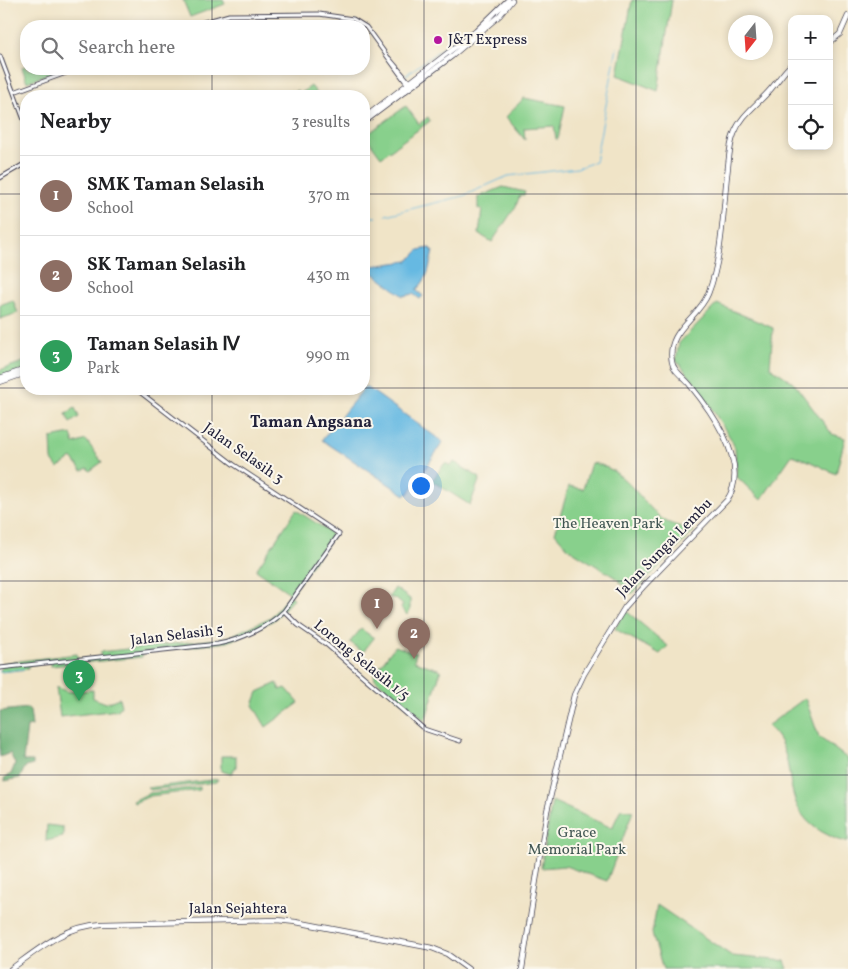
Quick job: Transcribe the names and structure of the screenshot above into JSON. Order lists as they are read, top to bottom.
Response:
{
  "streets": {
    "main road": ["Jalan Sungai Lembu", "Jalan Sejahtera"],
    "street": ["Jalan Selasih 3", "Jalan Selasih 5", "Lorong Selasih 1/5"]
  },
  "crossings": [
    ["Jalan Selasih 3", "Jalan Selasih 5"],
    ["Jalan Selasih 5", "Lorong Selasih 1/5"]
  ],
  "districts": ["Taman Angsana"],
  "parks": ["The Heaven Park", "Grace Memorial Park"],
  "places": ["J&T Express"],
  "north": "bottom",
  "page": {
    "map_buttons": ["+", "−"],
    "search": "Search here",
    "heading": ["Nearby", "3 results"],
    "list": [
      {
        "mark": "1",
        "name": "SMK Taman Selasih",
        "note": "School",
        "value": "370 m"
      },
      {
        "mark": "2",
        "name": "SK Taman Selasih",
        "note": "School",
        "value": "430 m"
      },
      {
        "mark": "3",
        "name": "Taman Selasih Ⅳ",
        "note": "Park",
        "value": "990 m"
      }
    ],
    "pins": ["1", "2", "3"]
  }
}
